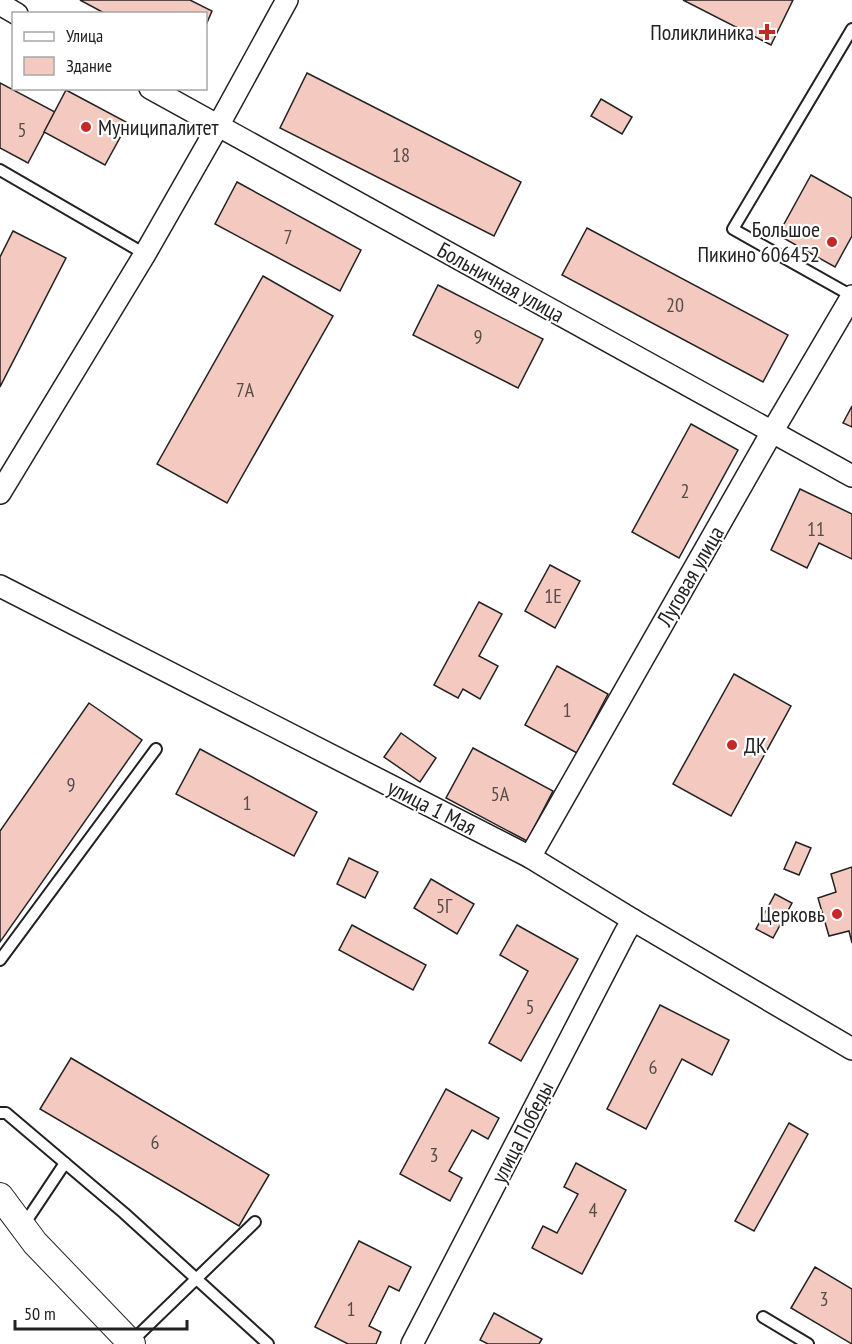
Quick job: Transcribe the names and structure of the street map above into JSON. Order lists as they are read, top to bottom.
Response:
{
  "streets": {
    "street": [
      "Больничная улица",
      "Луговая улица",
      "улица 1 Мая",
      "улица Победы"
    ]
  },
  "crossings": [
    ["Больничная улица", "Луговая улица"],
    ["Луговая улица", "улица 1 Мая"],
    ["улица 1 Мая", "улица Победы"]
  ],
  "places": {
    "health": ["Поликлиника"],
    "other": [
      "Муниципалитет",
      "Большое Пикино 606452",
      "ДК",
      "Церковь"
    ]
  },
  "house_numbers": [
    "5",
    "18",
    "7",
    "20",
    "9",
    "7А",
    "2",
    "11",
    "1Е",
    "1",
    "9",
    "5А",
    "1",
    "5Г",
    "5",
    "6",
    "6",
    "3",
    "4",
    "3",
    "1"
  ],
  "legend": ["Улица", "Здание"],
  "scale_bar": "50 m"
}
